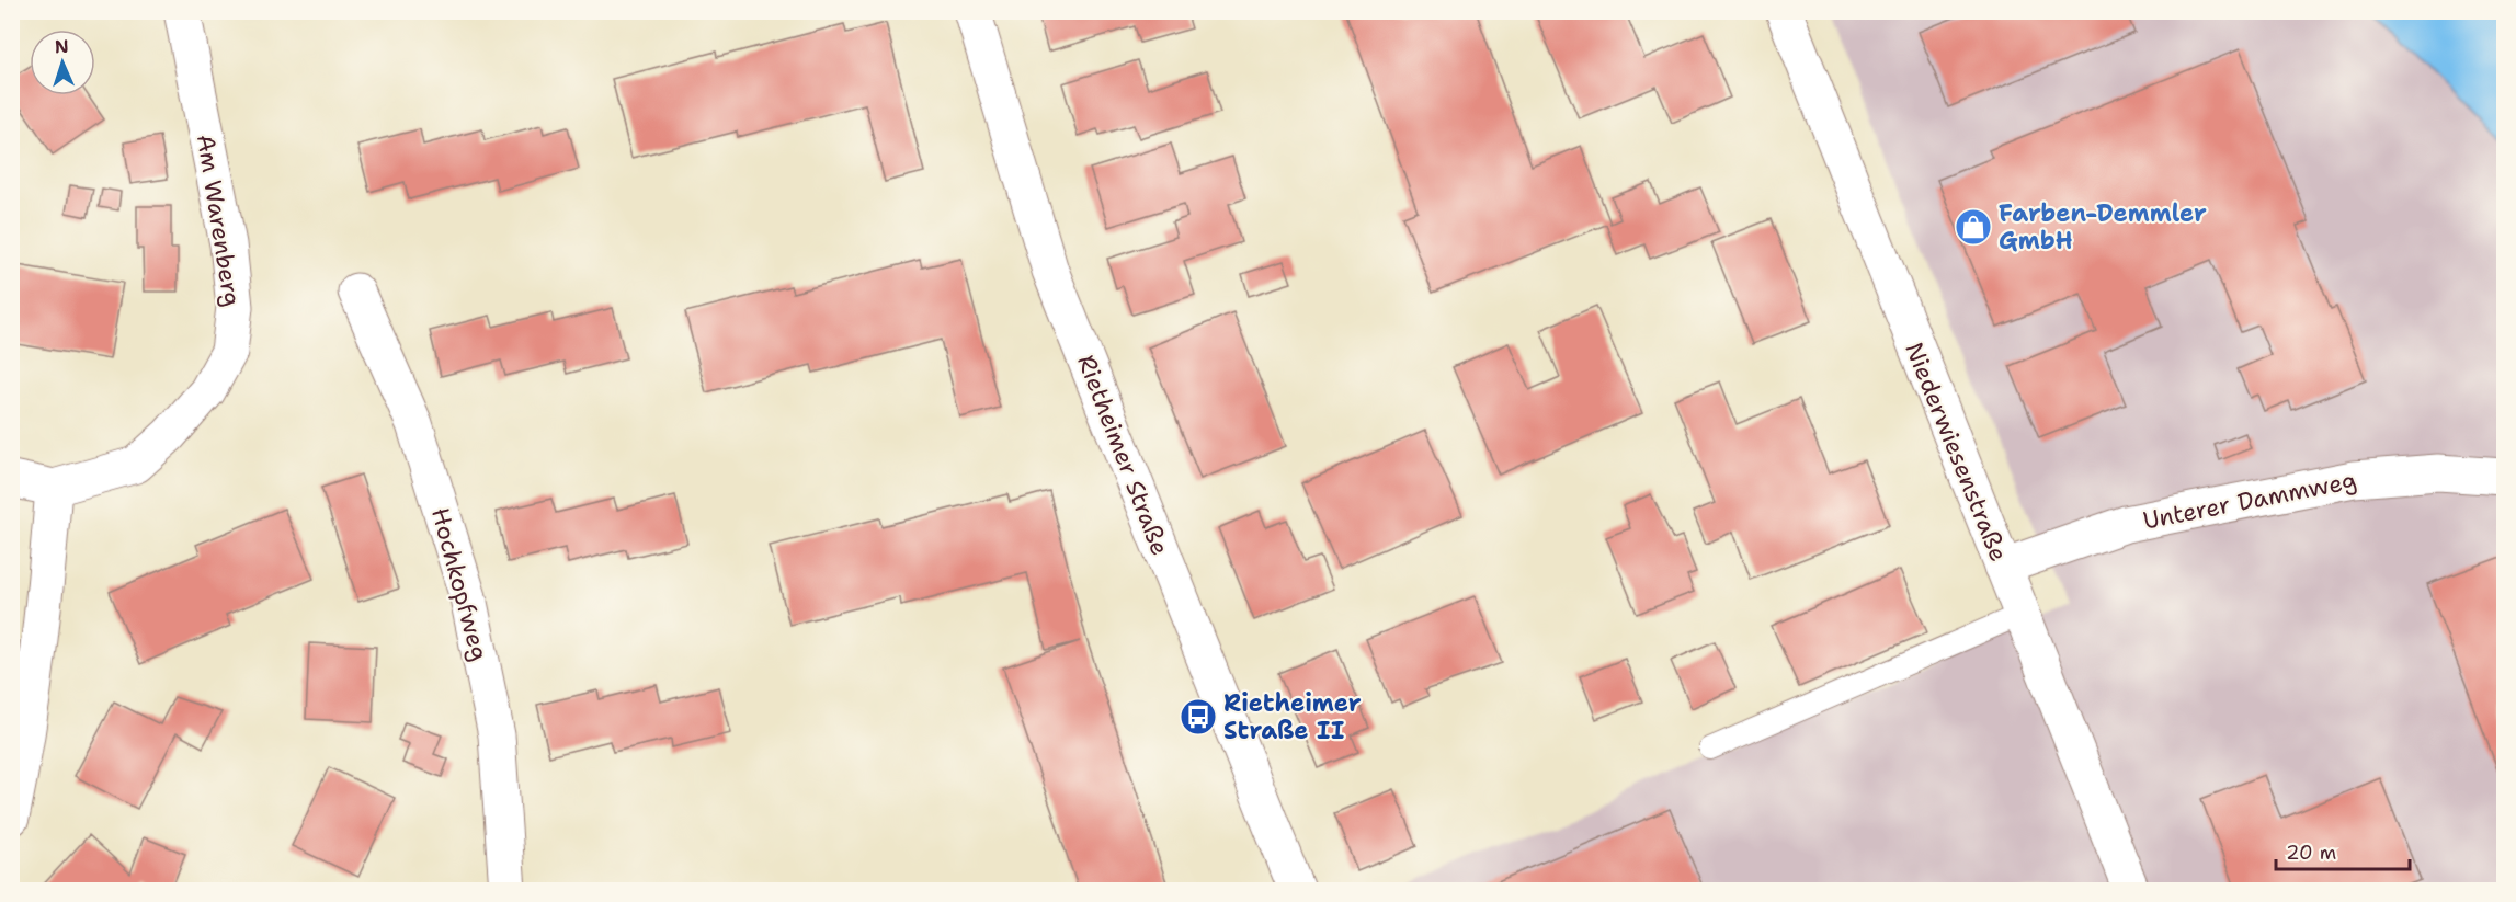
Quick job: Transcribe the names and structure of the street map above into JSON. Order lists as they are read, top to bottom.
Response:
{
  "streets": {
    "street": [
      "Am Warenberg",
      "Niederwiesenstraße",
      "Rietheimer Straße",
      "Unterer Dammweg",
      "Hochkopfweg"
    ]
  },
  "crossings": [
    ["Niederwiesenstraße", "Unterer Dammweg"]
  ],
  "places": {
    "shop": ["Farben-Demmler GmbH"],
    "bus stop": ["Rietheimer Straße II"]
  },
  "scale_bar": "20 m",
  "north": "top"
}
